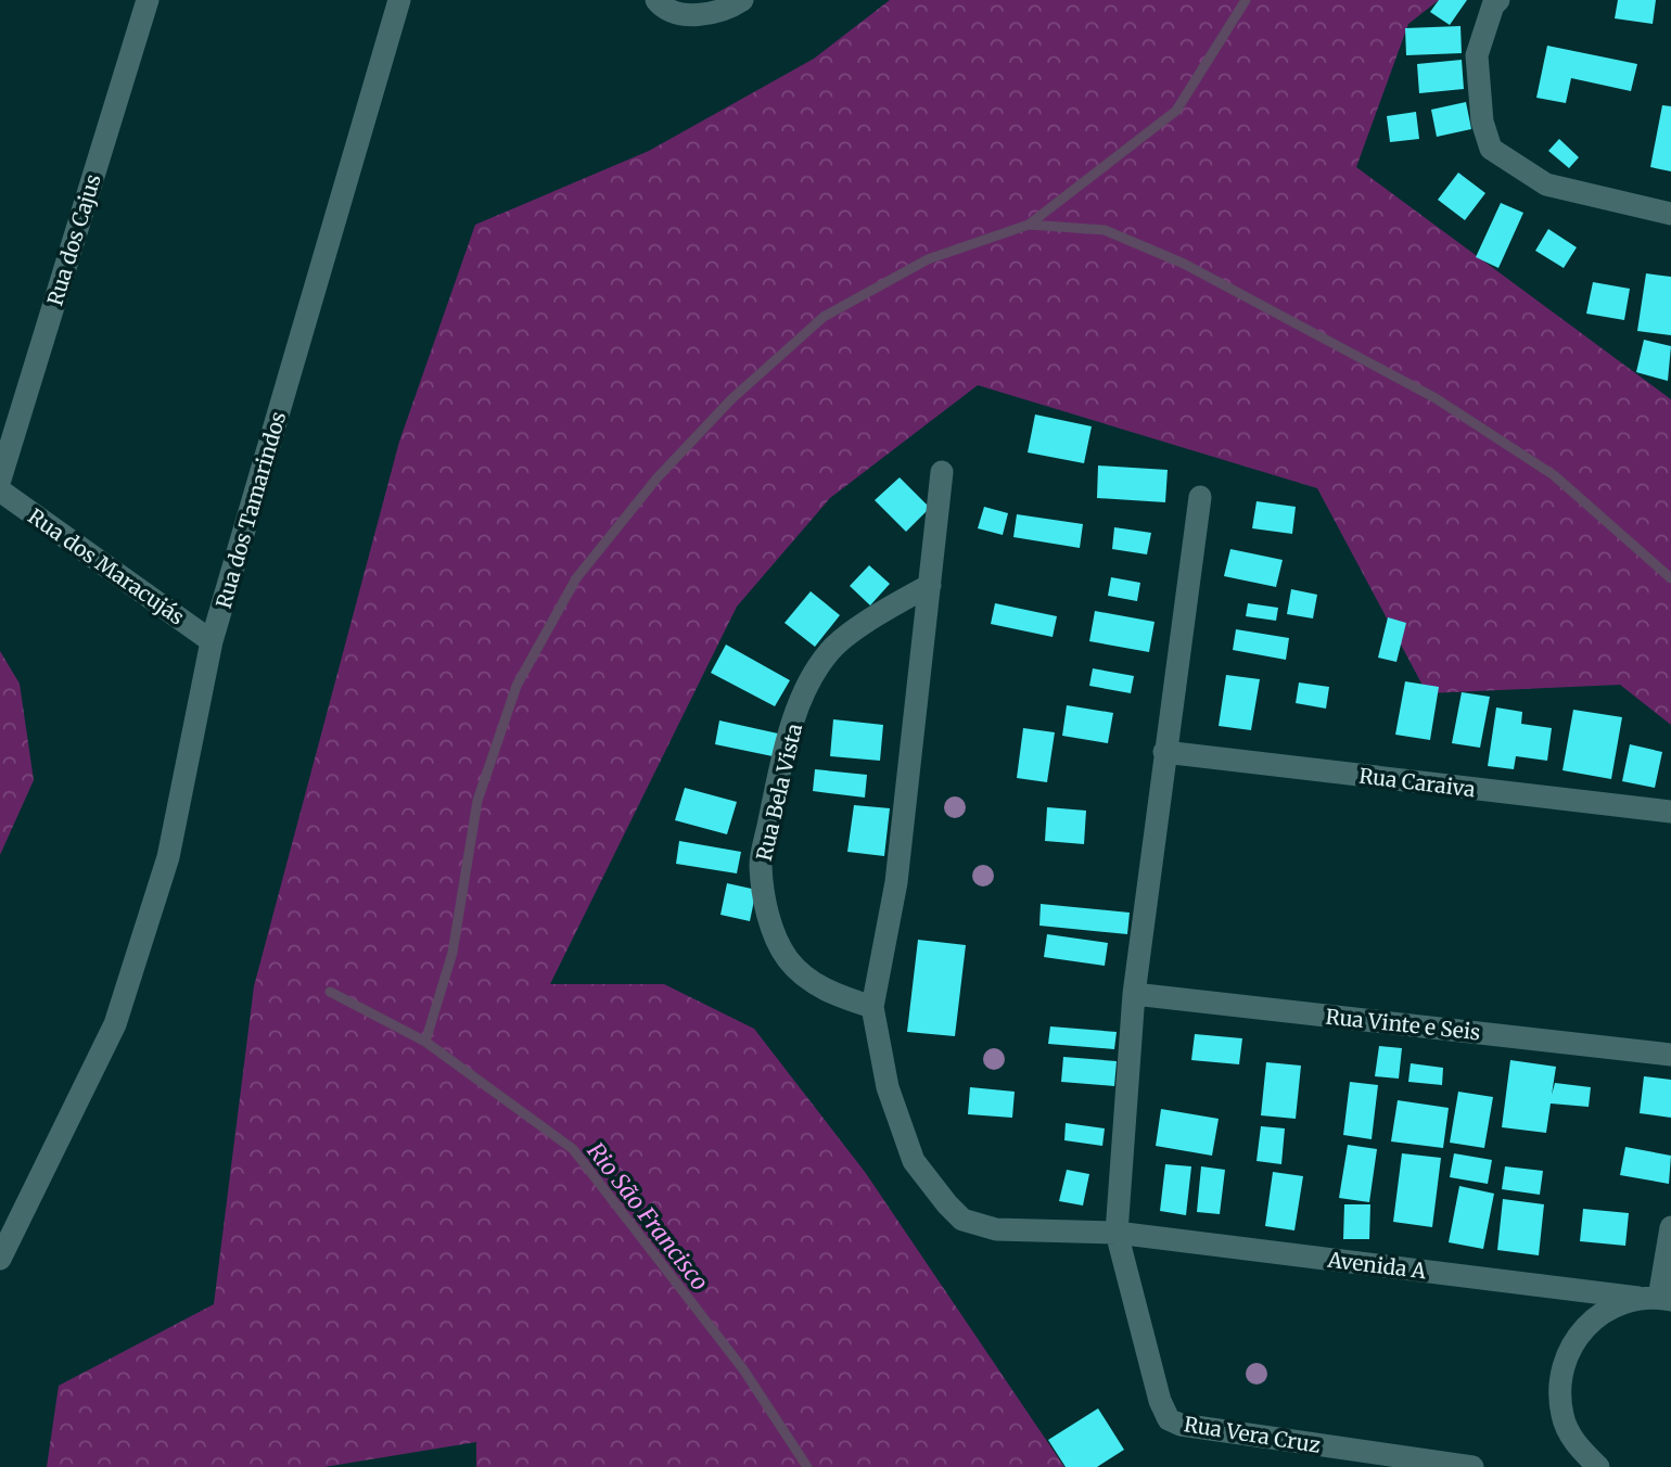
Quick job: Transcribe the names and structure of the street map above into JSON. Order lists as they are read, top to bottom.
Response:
{
  "streets": {
    "street": [
      "Rua dos Cajus",
      "Rua dos Tamarindos",
      "Rua dos Maracujás",
      "Rua Caraiva",
      "Rua Bela Vista",
      "Rua Vinte e Seis",
      "Avenida A",
      "Rua Vera Cruz"
    ]
  },
  "crossings": [
    ["Rua dos Tamarindos", "Rua dos Maracujás"],
    ["Avenida A", "Rua Vera Cruz"]
  ],
  "water": ["Rio São Francisco"]
}
